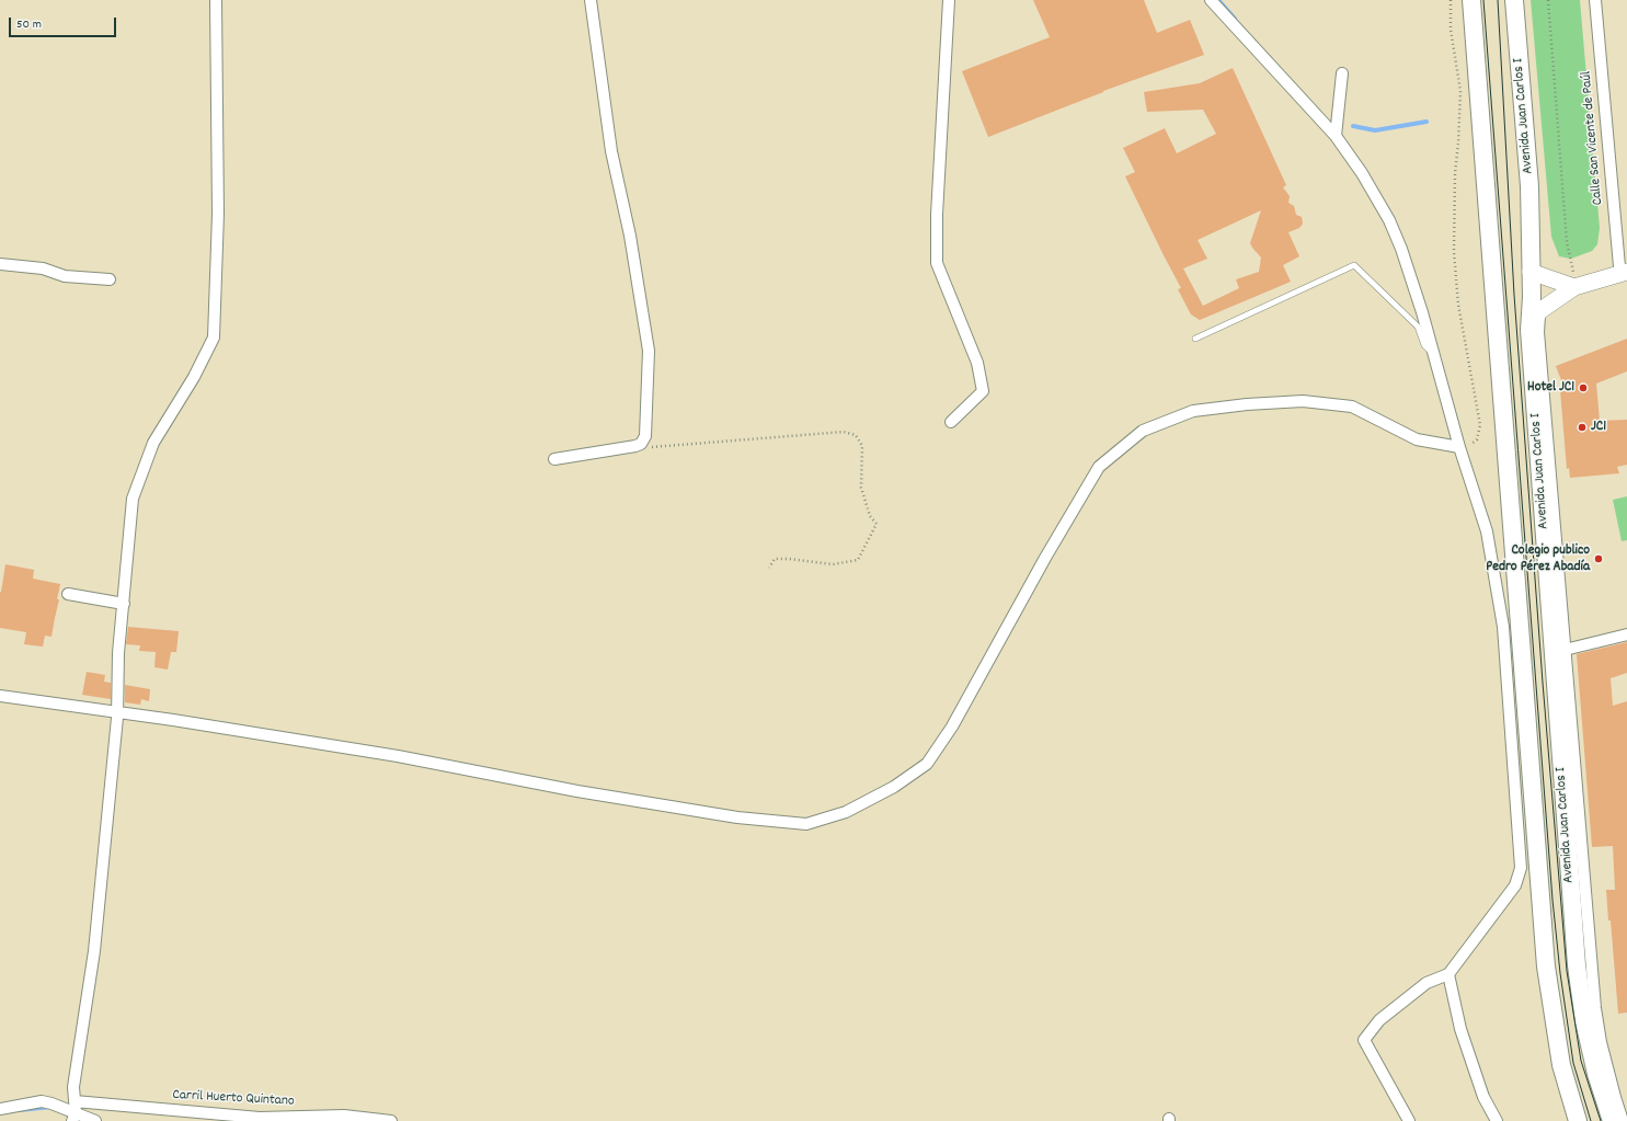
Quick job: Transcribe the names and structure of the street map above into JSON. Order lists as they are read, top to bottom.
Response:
{
  "streets": {
    "main road": ["Avenida Juan Carlos I"],
    "street": ["Calle San Vicente de Paúl", "Carril Huerto Quintano"]
  },
  "places": ["Hotel JC1", "JC1", "Colegio publico Pedro Pérez Abadía"],
  "scale_bar": "50 m"
}
